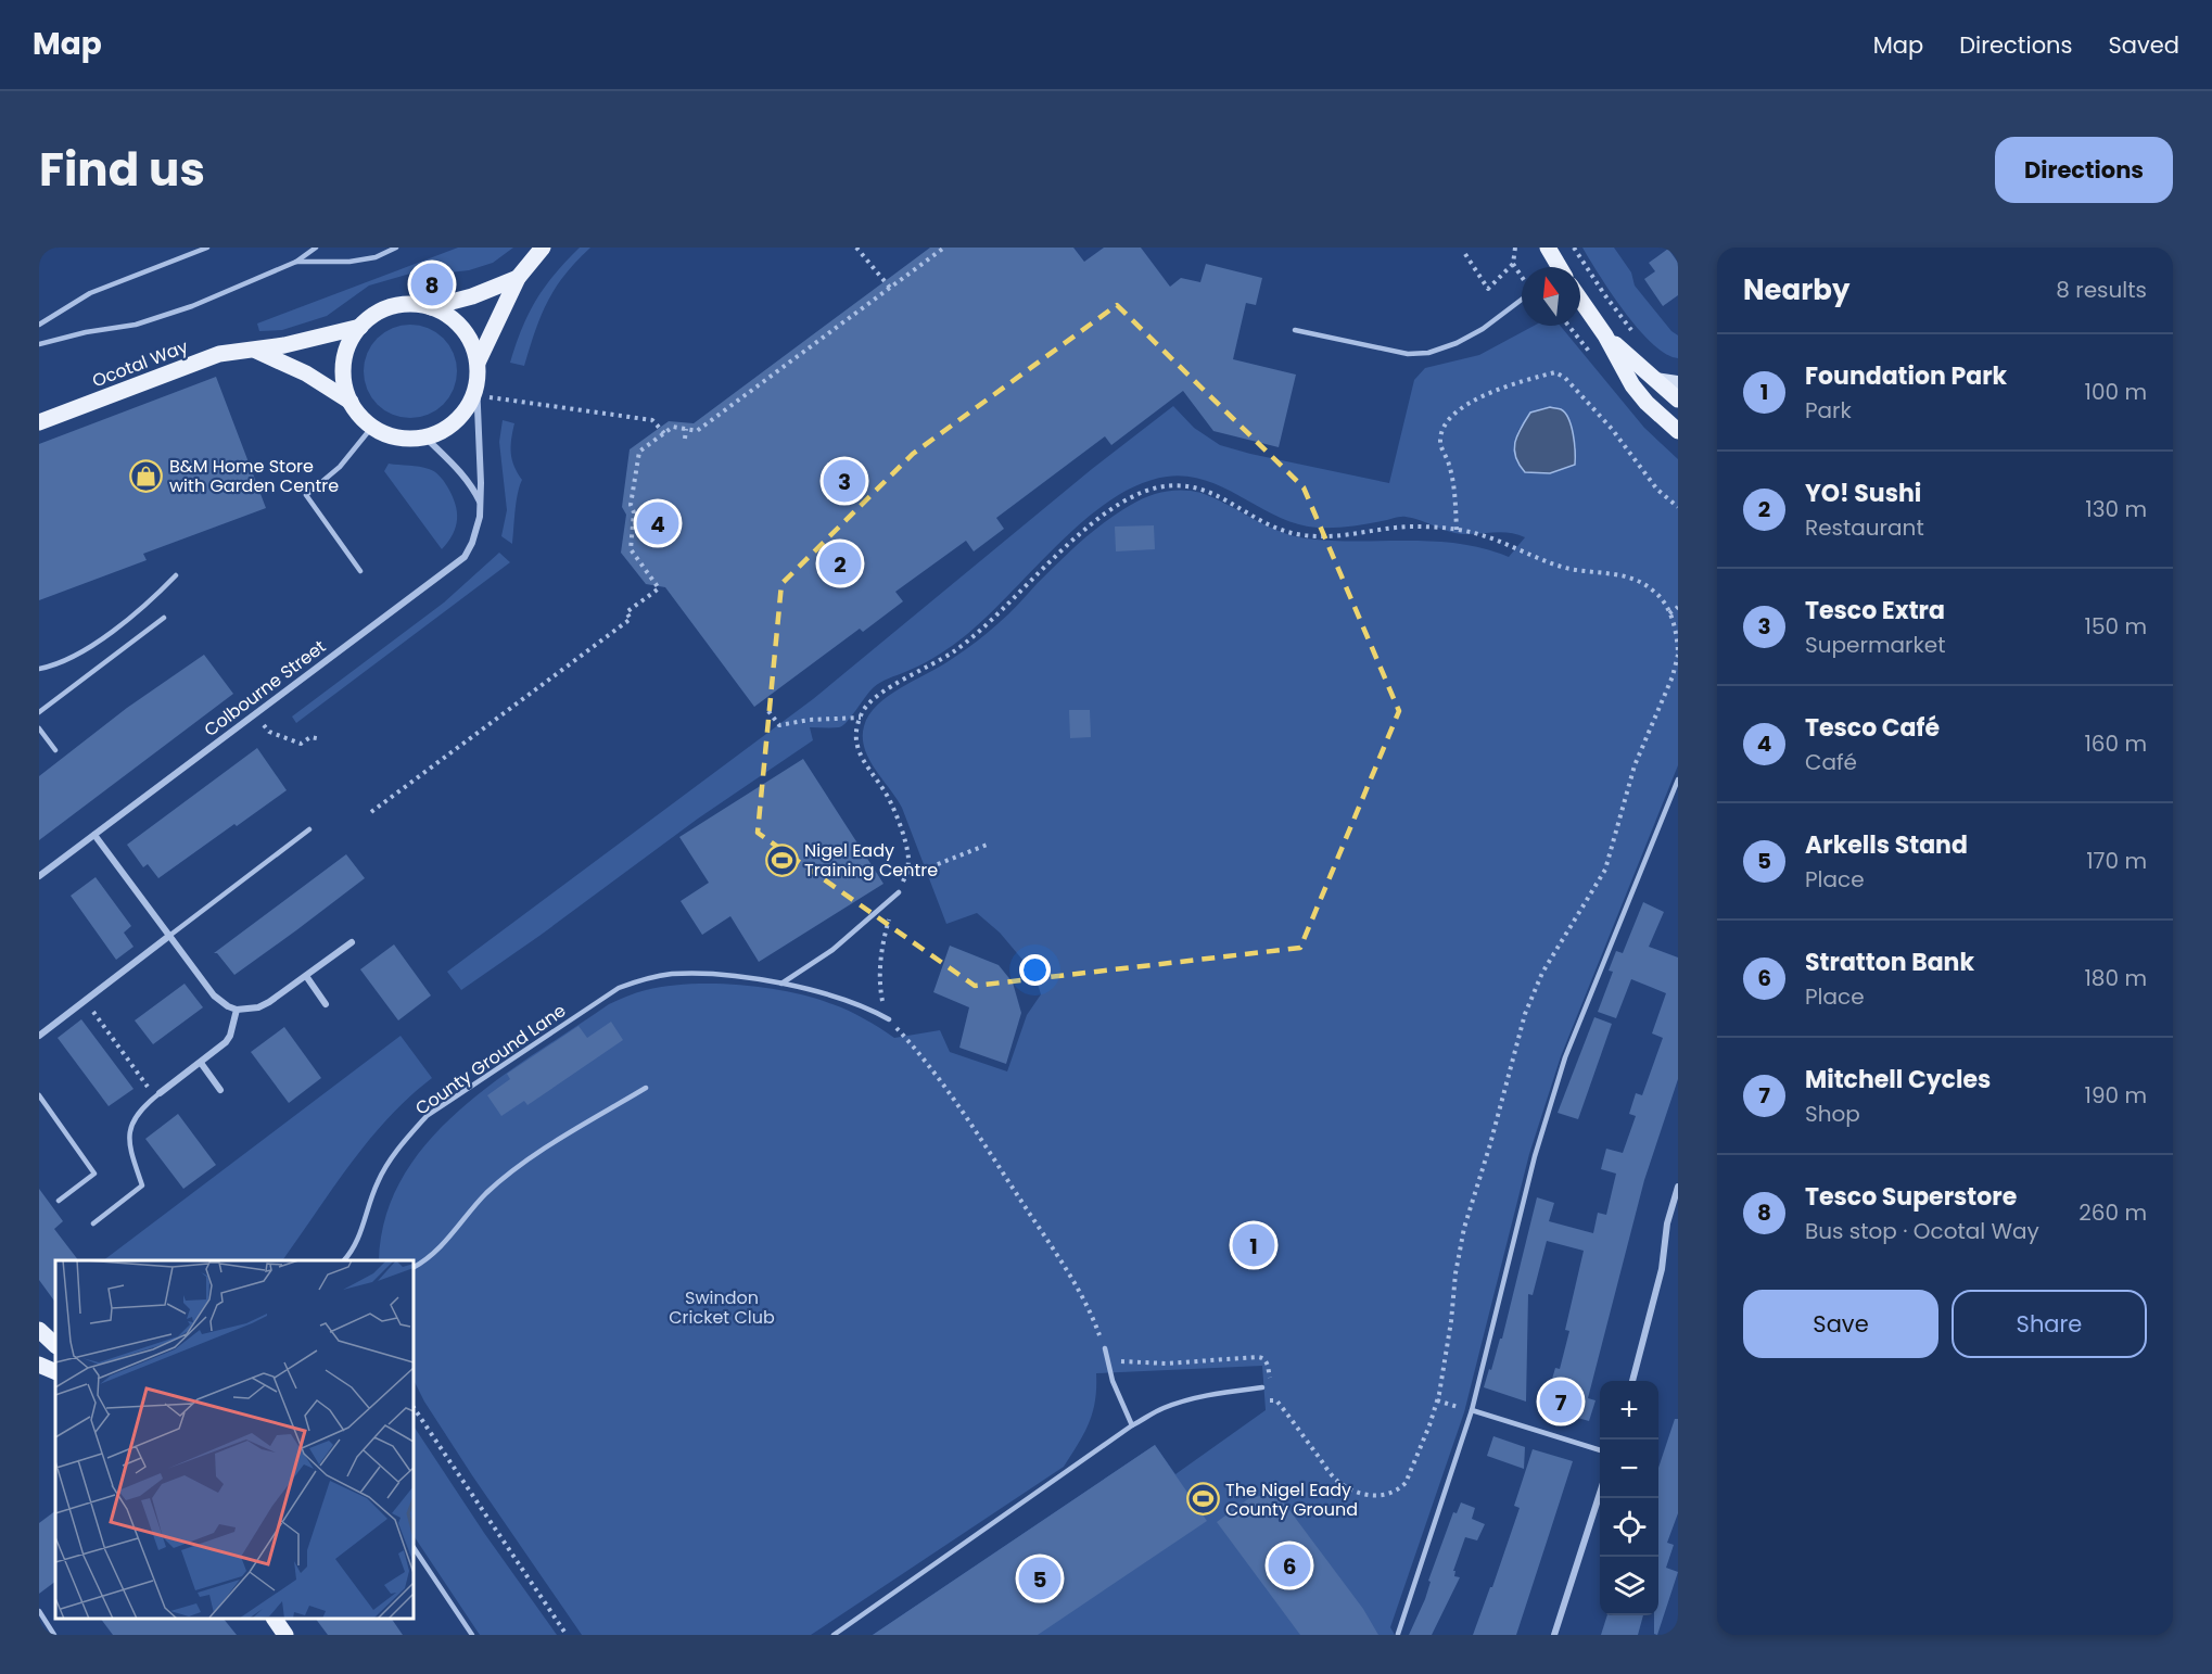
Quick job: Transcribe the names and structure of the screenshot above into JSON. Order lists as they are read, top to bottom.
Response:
{
  "streets": {
    "main road": ["Ocotal Way"],
    "street": ["Colbourne Street"],
    "lane": ["County Ground Lane"]
  },
  "crossings": [
    ["Ocotal Way", "Colbourne Street"]
  ],
  "parks": ["Swindon Cricket Club"],
  "places": {
    "shop": ["B&M Home Store with Garden Centre"],
    "sports": ["Nigel Eady Training Centre", "The Nigel Eady County Ground"]
  },
  "north": "top",
  "page": {
    "header": "Map",
    "nav": ["Map", "Directions", "Saved"],
    "title": "Find us",
    "buttons": [
      "Directions",
      ["Save", "Share"]
    ],
    "heading": ["Nearby", "8 results"],
    "pins": [
      "8",
      "3",
      "4",
      "2",
      "1",
      "7",
      "6",
      "5"
    ],
    "list": [
      {
        "mark": "1",
        "name": "Foundation Park",
        "note": "Park",
        "value": "100 m"
      },
      {
        "mark": "2",
        "name": "YO! Sushi",
        "note": "Restaurant",
        "value": "130 m"
      },
      {
        "mark": "3",
        "name": "Tesco Extra",
        "note": "Supermarket",
        "value": "150 m"
      },
      {
        "mark": "4",
        "name": "Tesco Café",
        "note": "Café",
        "value": "160 m"
      },
      {
        "mark": "5",
        "name": "Arkells Stand",
        "note": "Place",
        "value": "170 m"
      },
      {
        "mark": "6",
        "name": "Stratton Bank",
        "note": "Place",
        "value": "180 m"
      },
      {
        "mark": "7",
        "name": "Mitchell Cycles",
        "note": "Shop",
        "value": "190 m"
      },
      {
        "mark": "8",
        "name": "Tesco Superstore",
        "note": "Bus stop · Ocotal Way",
        "value": "260 m"
      }
    ],
    "map_buttons": ["+", "−"]
  }
}
